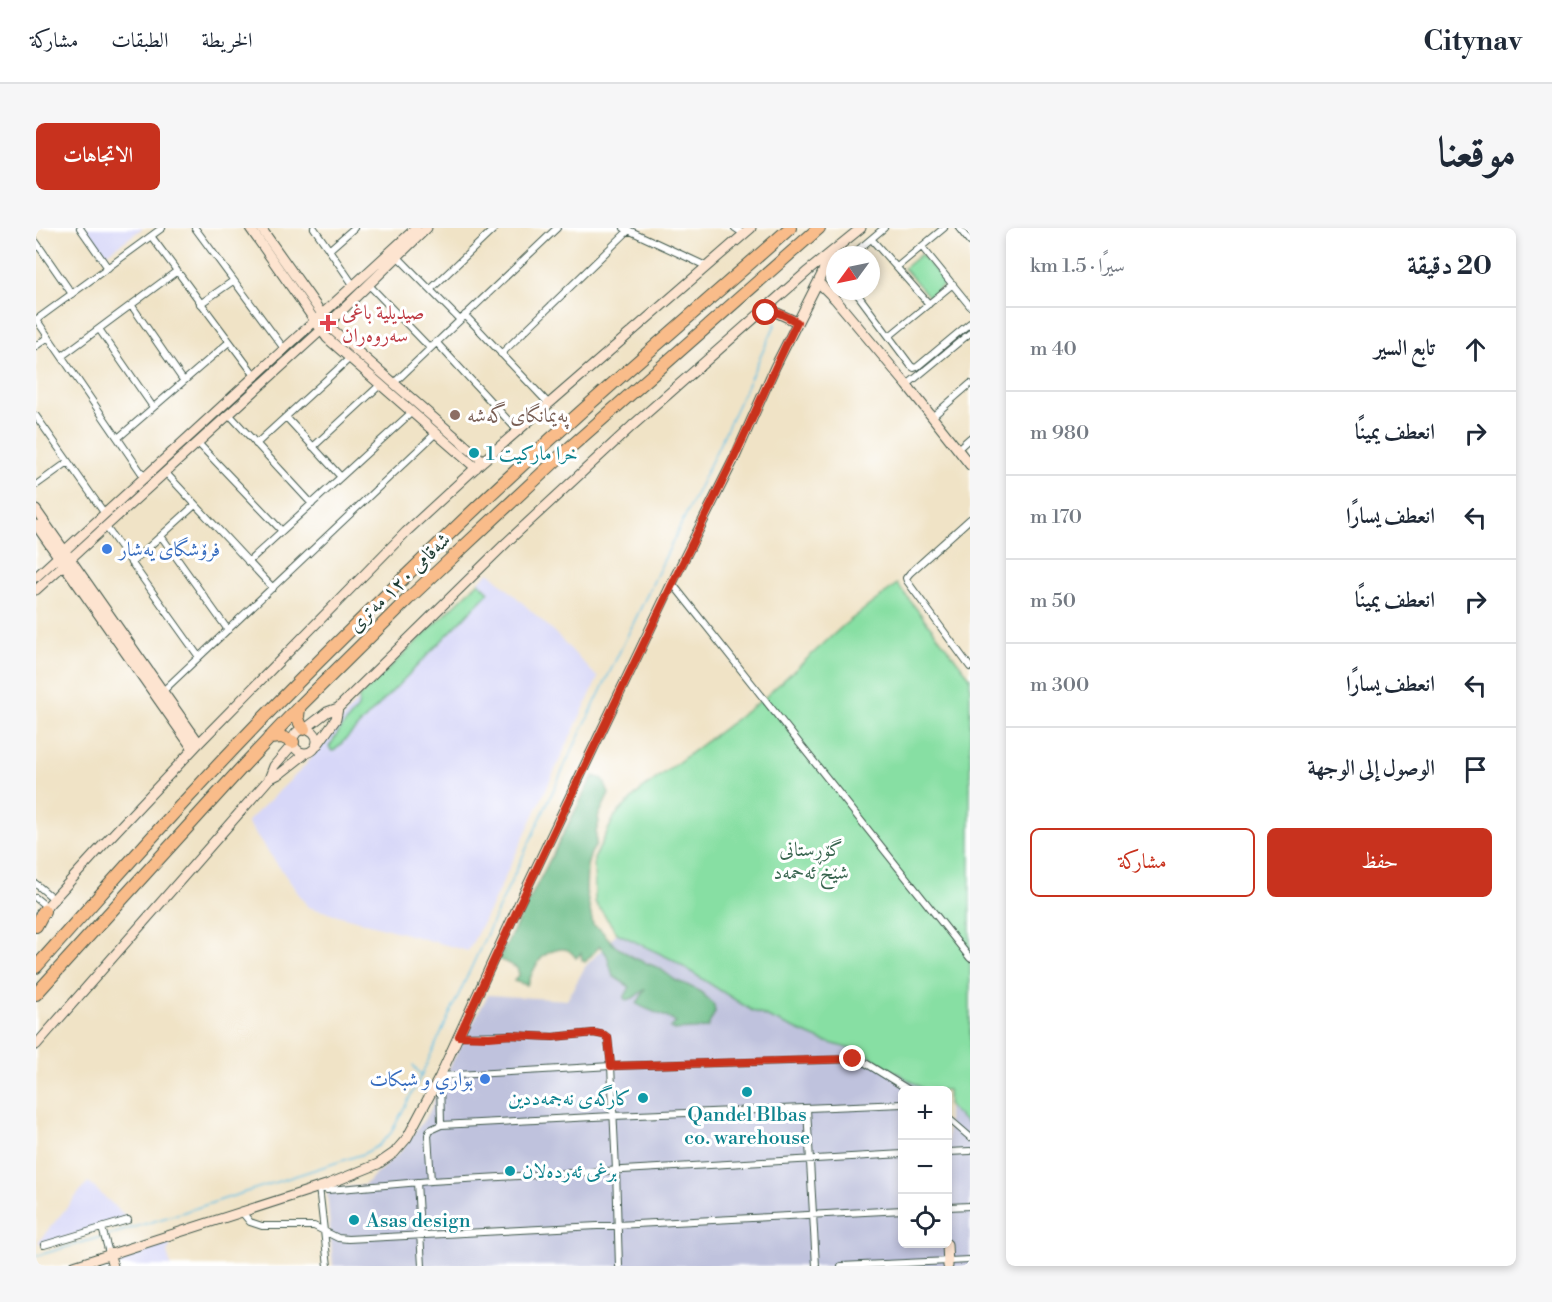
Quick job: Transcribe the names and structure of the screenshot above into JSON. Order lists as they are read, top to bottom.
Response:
{
  "streets": {
    "highway": ["شەقامی ١٢٠ مەتری"]
  },
  "parks": ["گۆڕستانی شێخ ئەحمەد"],
  "places": {
    "health": ["صيديلیة باغی سەروەران"],
    "other": [
      "پەیمانگای گەشە",
      "خرا ماركيت 1",
      "فرۆشگای یەشار",
      "بواري و شبكات",
      "Qandel Blbas co. warehouse",
      "کارگەی نەجمەددین",
      "برغی ئەردەلان",
      "Asas design"
    ]
  },
  "north": "bottom left",
  "page": {
    "header": "Citynav",
    "nav": ["الخريطة", "الطبقات", "مشاركة"],
    "title": "موقعنا",
    "buttons": [
      "الاتجاهات",
      ["حفظ", "مشاركة"]
    ],
    "heading": ["20 دقيقة", "سيرًا · 1.5 km"],
    "list": [
      ["تابع السير", "40 m"],
      ["انعطف يمينًا", "980 m"],
      ["انعطف يسارًا", "170 m"],
      ["انعطف يمينًا", "50 m"],
      ["انعطف يسارًا", "300 m"],
      "الوصول إلى الوجهة"
    ],
    "map_buttons": ["+", "−"]
  }
}
